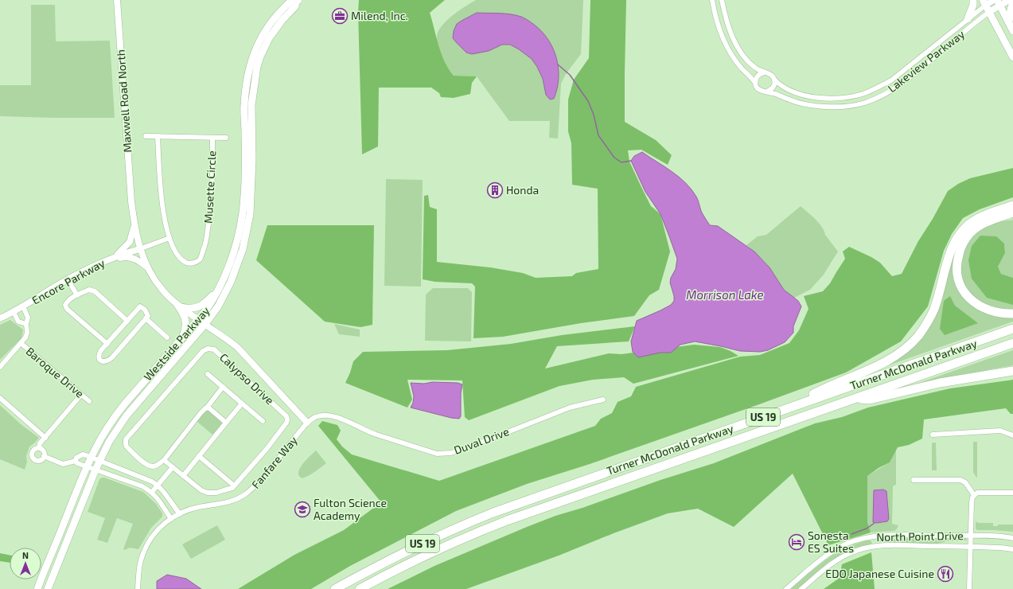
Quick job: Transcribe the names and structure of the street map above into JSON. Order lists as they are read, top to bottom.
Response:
{
  "streets": {
    "highway": ["Turner McDonald Parkway", "US 19"],
    "main road": ["Westside Parkway"],
    "street": [
      "Lakeview Parkway",
      "Maxwell Road North",
      "Musette Circle",
      "Encore Parkway",
      "Baroque Drive",
      "Calypso Drive",
      "Duval Drive",
      "Fanfare Way",
      "North Point Drive"
    ]
  },
  "crossings": [
    ["Duval Drive", "Fanfare Way"]
  ],
  "water": ["Morrison Lake"],
  "places": {
    "office": ["Milend, Inc."],
    "building": ["Honda"],
    "school or university": ["Fulton Science Academy"],
    "hotel": ["Sonesta ES Suites"],
    "restaurant": ["EDO Japanese Cuisine"]
  },
  "north": "top"
}
